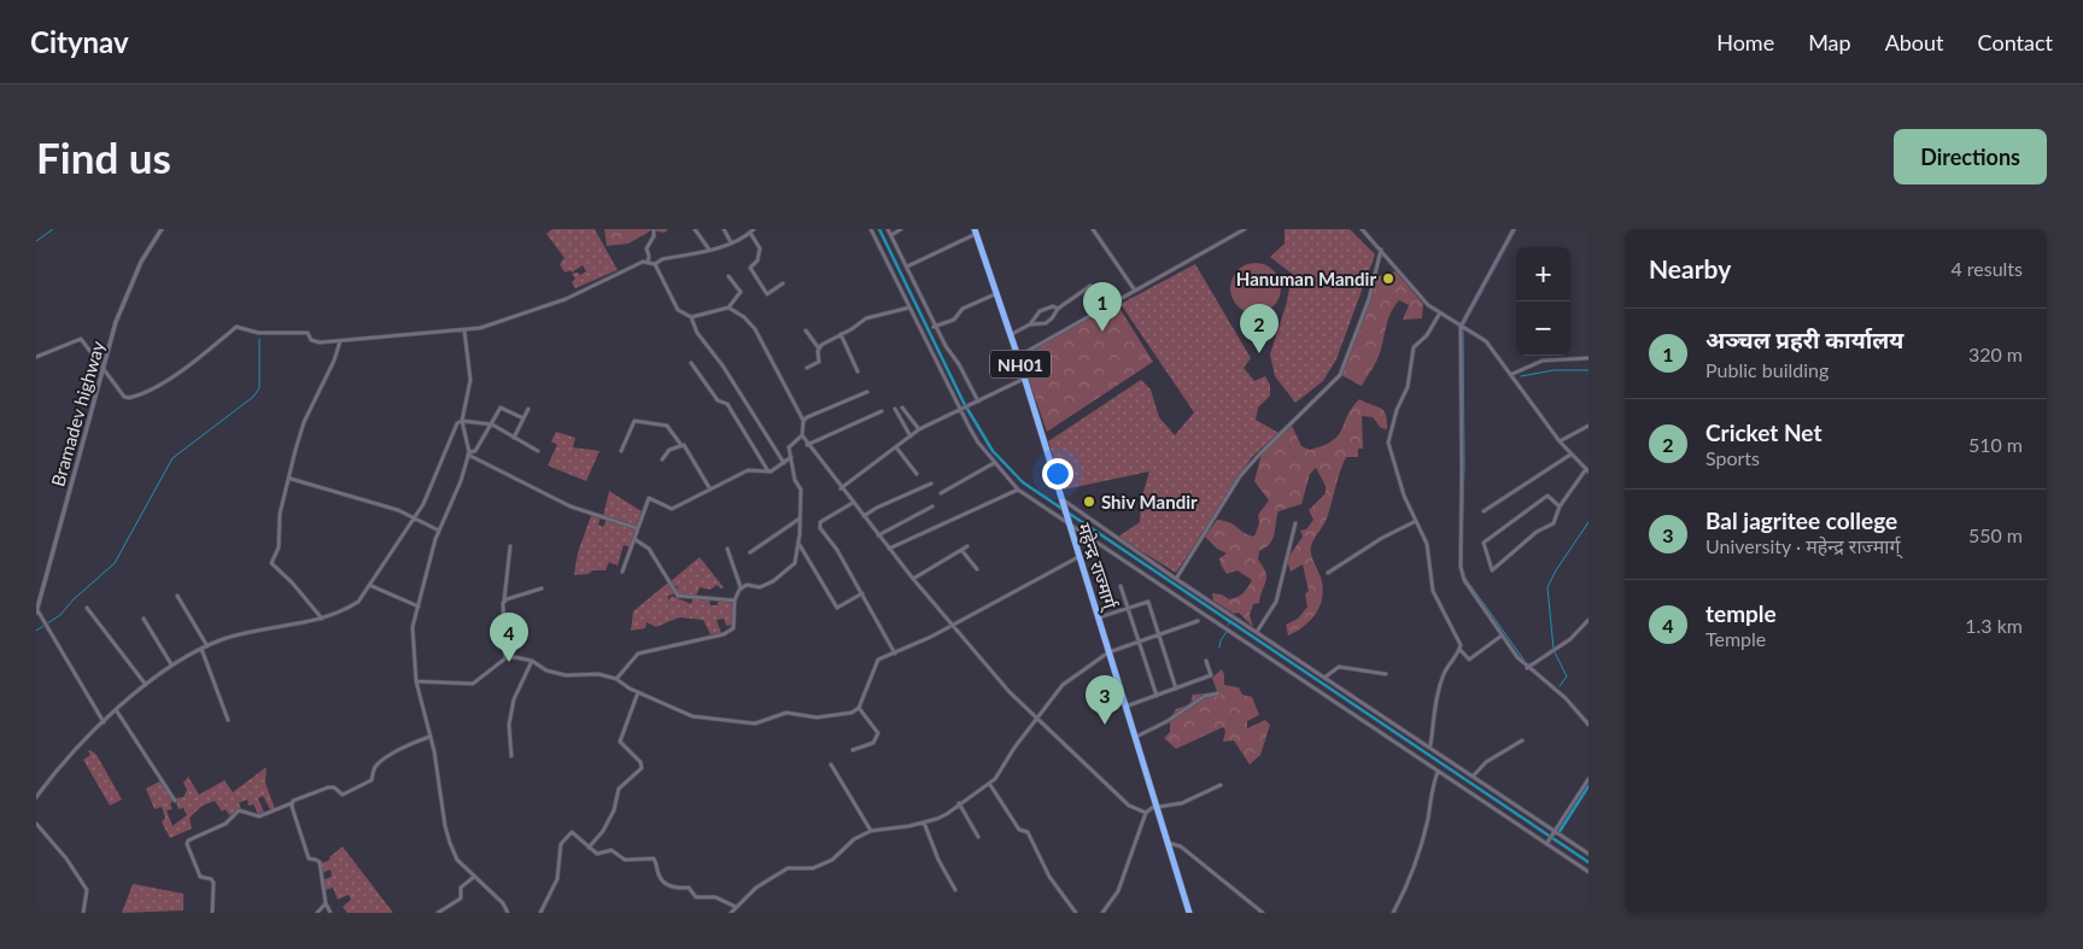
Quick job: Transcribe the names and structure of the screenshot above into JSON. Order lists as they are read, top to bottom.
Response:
{
  "streets": {
    "highway": ["NH01", "महेन्द्र राज्मार्ग्"],
    "street": ["Bramadev highway"]
  },
  "places": ["Hanuman Mandir", "Shiv Mandir"],
  "page": {
    "header": "Citynav",
    "nav": [
      "Home",
      "Map",
      "About",
      "Contact"
    ],
    "buttons": "Directions",
    "title": "Find us",
    "heading": ["Nearby", "4 results"],
    "map_buttons": ["+", "−"],
    "pins": [
      "1",
      "2",
      "4",
      "3"
    ],
    "list": [
      {
        "mark": "1",
        "name": "अञ्चल प्रहरी कार्यालय",
        "note": "Public building",
        "value": "320 m"
      },
      {
        "mark": "2",
        "name": "Cricket Net",
        "note": "Sports",
        "value": "510 m"
      },
      {
        "mark": "3",
        "name": "Bal jagritee college",
        "note": "University · महेन्द्र राज्मार्ग्",
        "value": "550 m"
      },
      {
        "mark": "4",
        "name": "temple",
        "note": "Temple",
        "value": "1.3 km"
      }
    ]
  }
}
